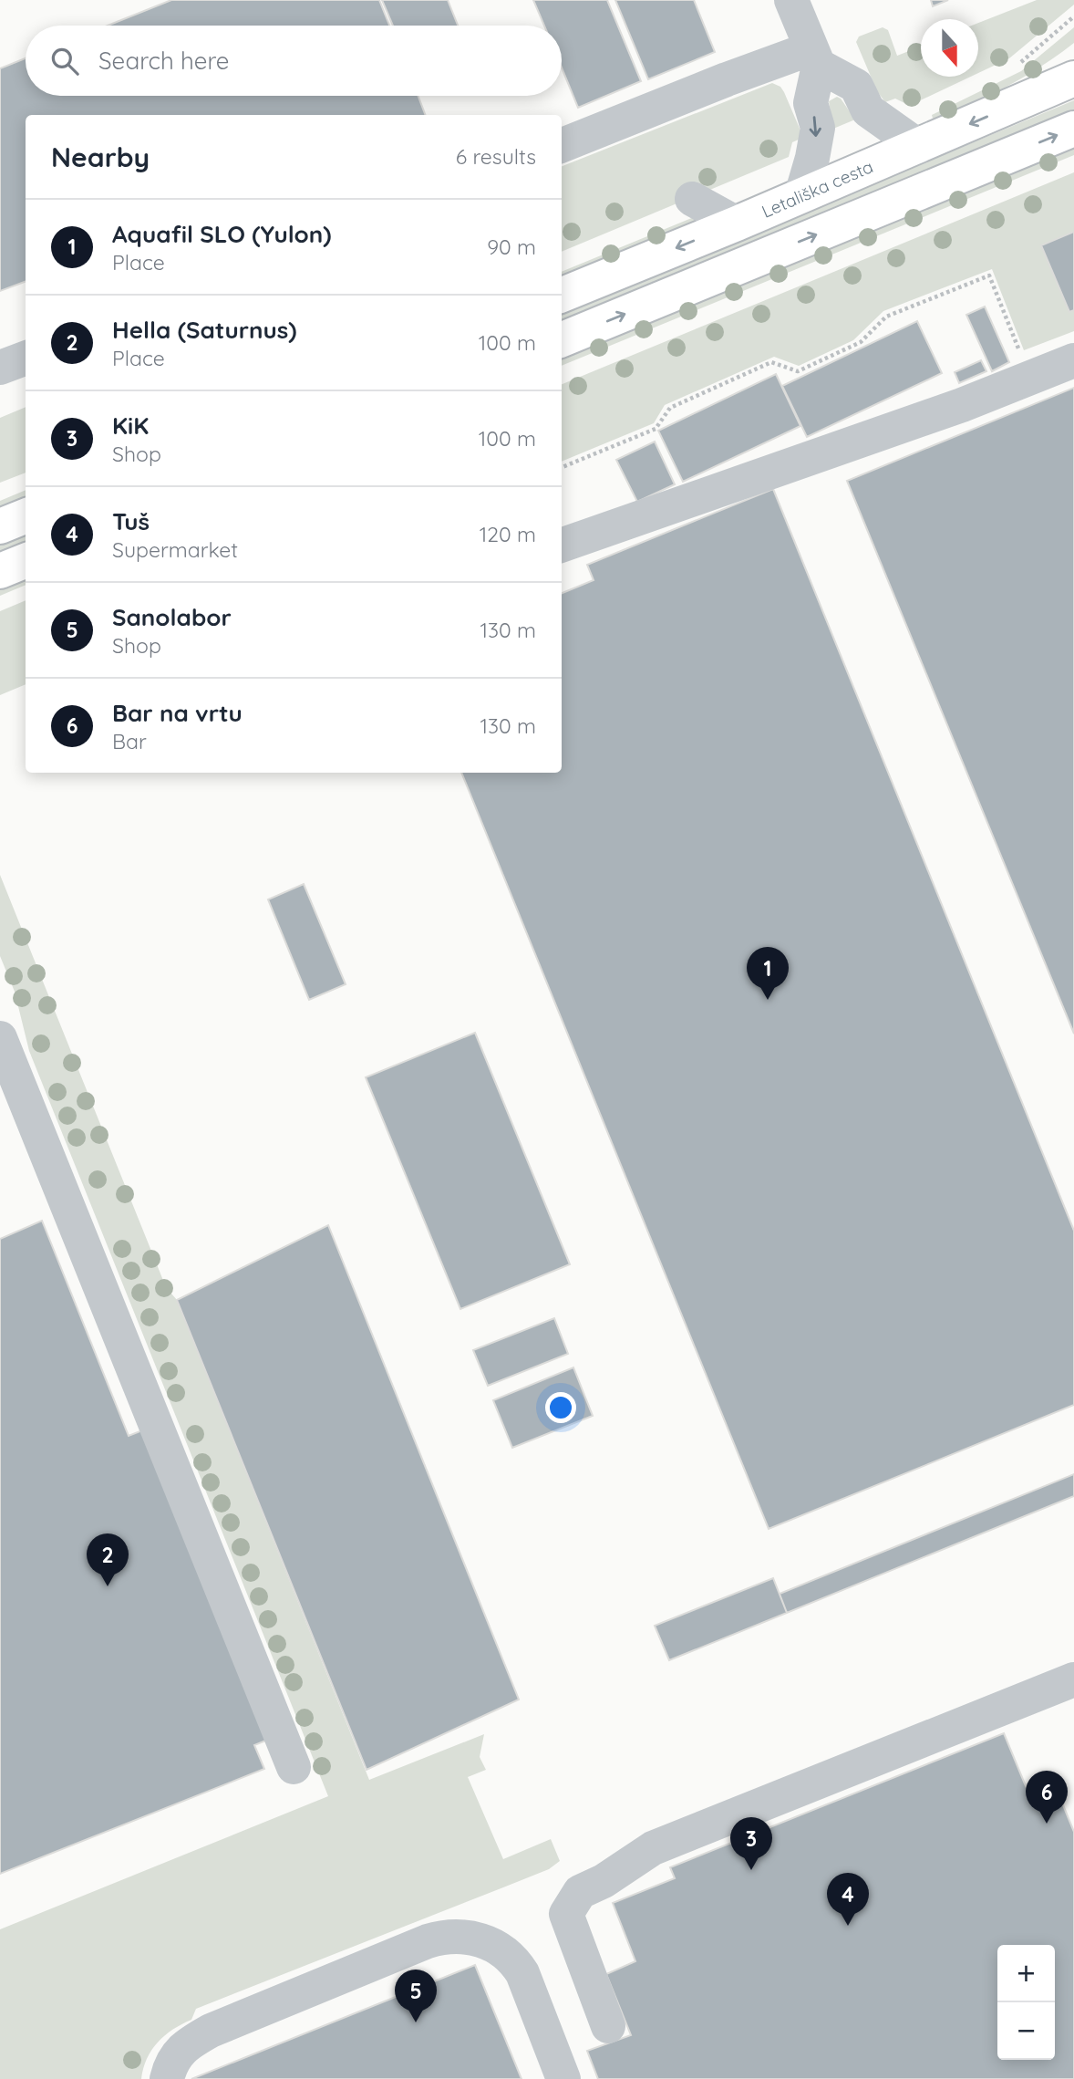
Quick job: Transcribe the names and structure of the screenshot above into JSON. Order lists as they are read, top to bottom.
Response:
{
  "streets": {
    "main road": ["Letališka cesta"]
  },
  "north": "bottom",
  "page": {
    "search": "Search here",
    "heading": ["Nearby", "6 results"],
    "list": [
      {
        "mark": "1",
        "name": "Aquafil SLO (Yulon)",
        "note": "Place",
        "value": "90 m"
      },
      {
        "mark": "2",
        "name": "Hella (Saturnus)",
        "note": "Place",
        "value": "100 m"
      },
      {
        "mark": "3",
        "name": "KiK",
        "note": "Shop",
        "value": "100 m"
      },
      {
        "mark": "4",
        "name": "Tuš",
        "note": "Supermarket",
        "value": "120 m"
      },
      {
        "mark": "5",
        "name": "Sanolabor",
        "note": "Shop",
        "value": "130 m"
      },
      {
        "mark": "6",
        "name": "Bar na vrtu",
        "note": "Bar",
        "value": "130 m"
      }
    ],
    "pins": [
      "1",
      "2",
      "6",
      "3",
      "4",
      "5"
    ],
    "map_buttons": ["+", "−"]
  }
}
